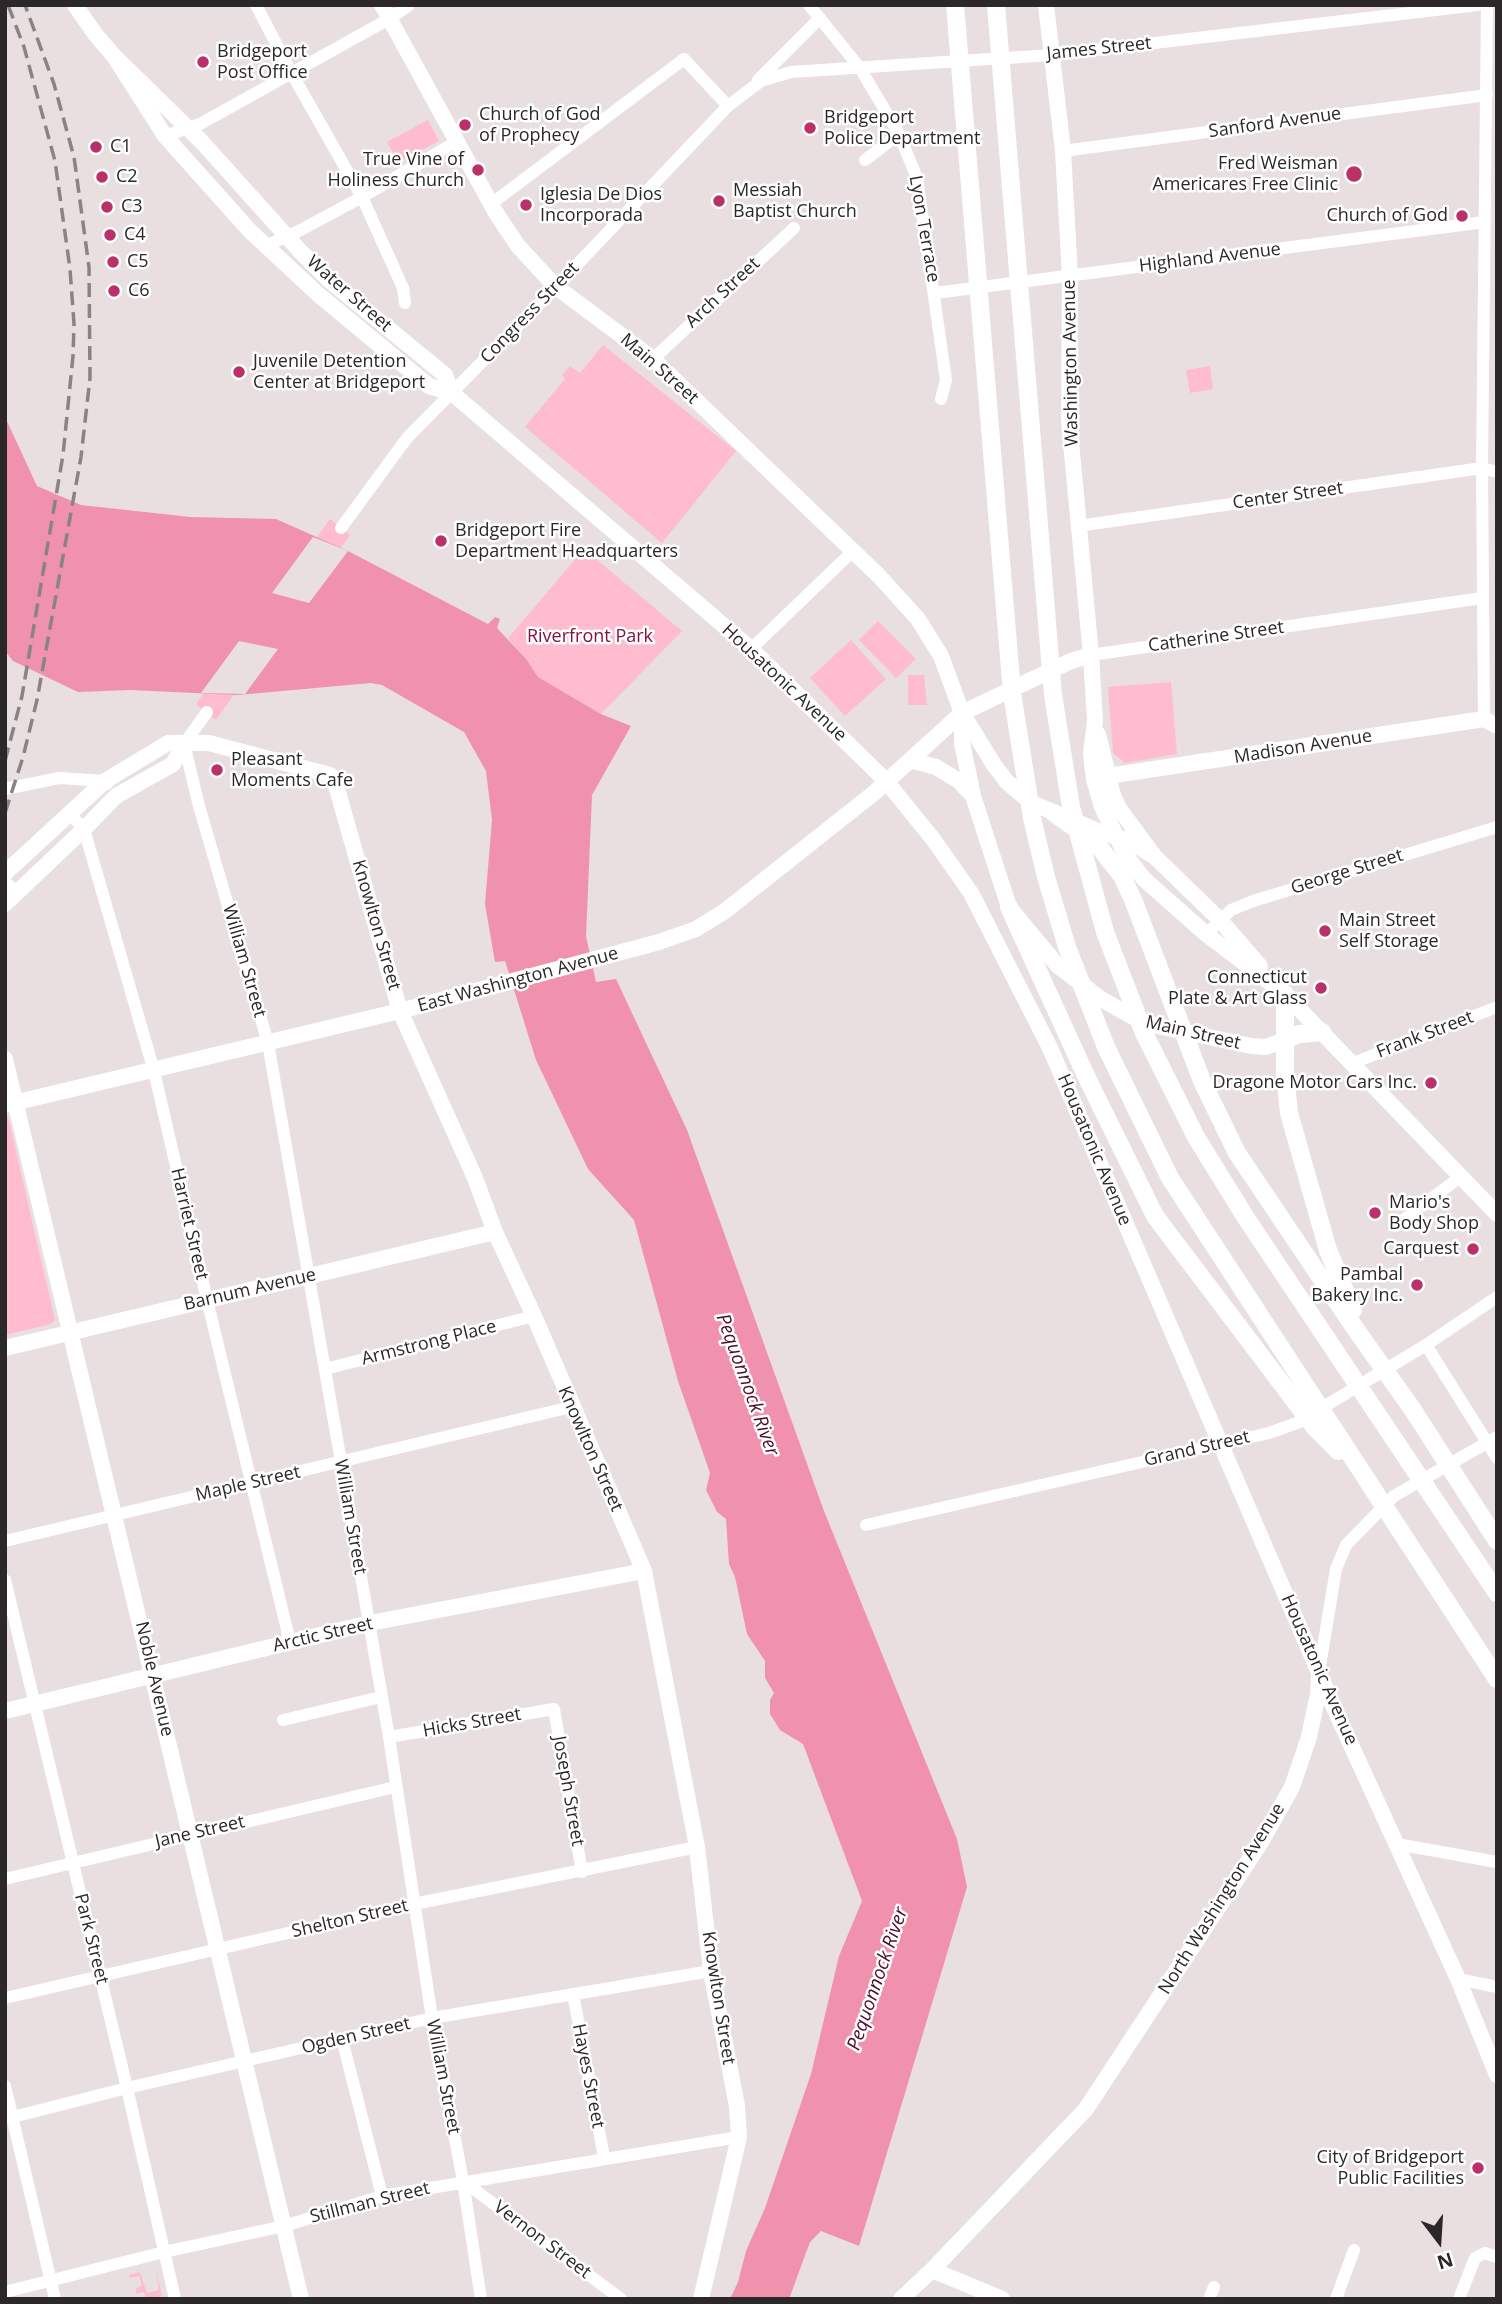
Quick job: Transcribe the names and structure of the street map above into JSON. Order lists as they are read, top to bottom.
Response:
{
  "streets": {
    "main road": [
      "Water Street",
      "Washington Avenue",
      "Main Street",
      "Catherine Street",
      "Housatonic Avenue",
      "Madison Avenue",
      "Knowlton Street",
      "East Washington Avenue",
      "Barnum Avenue",
      "Arctic Street",
      "Noble Avenue",
      "North Washington Avenue"
    ],
    "street": [
      "James Street",
      "Sanford Avenue",
      "Lyon Terrace",
      "Highland Avenue",
      "Arch Street",
      "Congress Street",
      "Center Street",
      "George Street",
      "William Street",
      "Frank Street",
      "Harriet Street",
      "Armstrong Place",
      "Grand Street",
      "Maple Street",
      "Hicks Street",
      "Joseph Street",
      "Jane Street",
      "Shelton Street",
      "Park Street",
      "Ogden Street",
      "Hayes Street",
      "Stillman Street",
      "Vernon Street"
    ]
  },
  "crossings": [
    ["James Street", "Lyon Terrace"],
    ["James Street", "Congress Street"],
    ["James Street", "Washington Avenue"],
    ["Sanford Avenue", "Washington Avenue"],
    ["Lyon Terrace", "Highland Avenue"],
    ["Highland Avenue", "Washington Avenue"],
    ["Arch Street", "Main Street"],
    ["Water Street", "Congress Street"],
    ["Water Street", "Housatonic Avenue"],
    ["Congress Street", "Main Street"],
    ["Congress Street", "Housatonic Avenue"],
    ["Washington Avenue", "Main Street"],
    ["Washington Avenue", "Center Street"],
    ["Washington Avenue", "Catherine Street"],
    ["Washington Avenue", "Madison Avenue"],
    ["Main Street", "Catherine Street"],
    ["Main Street", "Madison Avenue"],
    ["Main Street", "George Street"],
    ["Main Street", "East Washington Avenue"],
    ["Main Street", "Frank Street"],
    ["Catherine Street", "East Washington Avenue"],
    ["Housatonic Avenue", "East Washington Avenue"],
    ["Housatonic Avenue", "Grand Street"],
    ["Housatonic Avenue", "North Washington Avenue"],
    ["Knowlton Street", "William Street"],
    ["Knowlton Street", "East Washington Avenue"],
    ["Knowlton Street", "Barnum Avenue"],
    ["Knowlton Street", "Armstrong Place"],
    ["Knowlton Street", "Maple Street"],
    ["Knowlton Street", "Arctic Street"],
    ["Knowlton Street", "Shelton Street"],
    ["Knowlton Street", "Ogden Street"],
    ["Knowlton Street", "Stillman Street"],
    ["William Street", "East Washington Avenue"],
    ["William Street", "Barnum Avenue"],
    ["William Street", "Armstrong Place"],
    ["William Street", "Maple Street"],
    ["William Street", "Arctic Street"],
    ["William Street", "Hicks Street"],
    ["William Street", "Jane Street"],
    ["William Street", "Shelton Street"],
    ["William Street", "Ogden Street"],
    ["William Street", "Stillman Street"],
    ["William Street", "Vernon Street"],
    ["East Washington Avenue", "Harriet Street"],
    ["East Washington Avenue", "Noble Avenue"],
    ["Harriet Street", "Barnum Avenue"],
    ["Harriet Street", "Maple Street"],
    ["Harriet Street", "Arctic Street"],
    ["Barnum Avenue", "Noble Avenue"],
    ["Maple Street", "Noble Avenue"],
    ["Arctic Street", "Noble Avenue"],
    ["Arctic Street", "Park Street"],
    ["Noble Avenue", "Jane Street"],
    ["Noble Avenue", "Shelton Street"],
    ["Noble Avenue", "Ogden Street"],
    ["Noble Avenue", "Stillman Street"],
    ["Hicks Street", "Joseph Street"],
    ["Joseph Street", "Shelton Street"],
    ["Jane Street", "Park Street"],
    ["Shelton Street", "Park Street"],
    ["Park Street", "Ogden Street"],
    ["Park Street", "Stillman Street"],
    ["Ogden Street", "Hayes Street"],
    ["Hayes Street", "Stillman Street"],
    ["Stillman Street", "Vernon Street"]
  ],
  "water": ["Pequonnock River"],
  "parks": ["Riverfront Park"],
  "places": [
    "Bridgeport Post Office",
    "Church of God of Prophecy",
    "Bridgeport Police Department",
    "C1",
    "True Vine of Holiness Church",
    "Fred Weisman Americares Free Clinic",
    "C2",
    "Messiah Baptist Church",
    "Iglesia De Dios Incorporada",
    "C3",
    "Church of God",
    "C4",
    "C5",
    "C6",
    "Juvenile Detention Center at Bridgeport",
    "Bridgeport Fire Department Headquarters",
    "Pleasant Moments Cafe",
    "Main Street Self Storage",
    "Connecticut Plate & Art Glass",
    "Dragone Motor Cars Inc.",
    "Mario's Body Shop",
    "Carquest",
    "Pambal Bakery Inc.",
    "City of Bridgeport Public Facilities"
  ],
  "north": "bottom"
}
